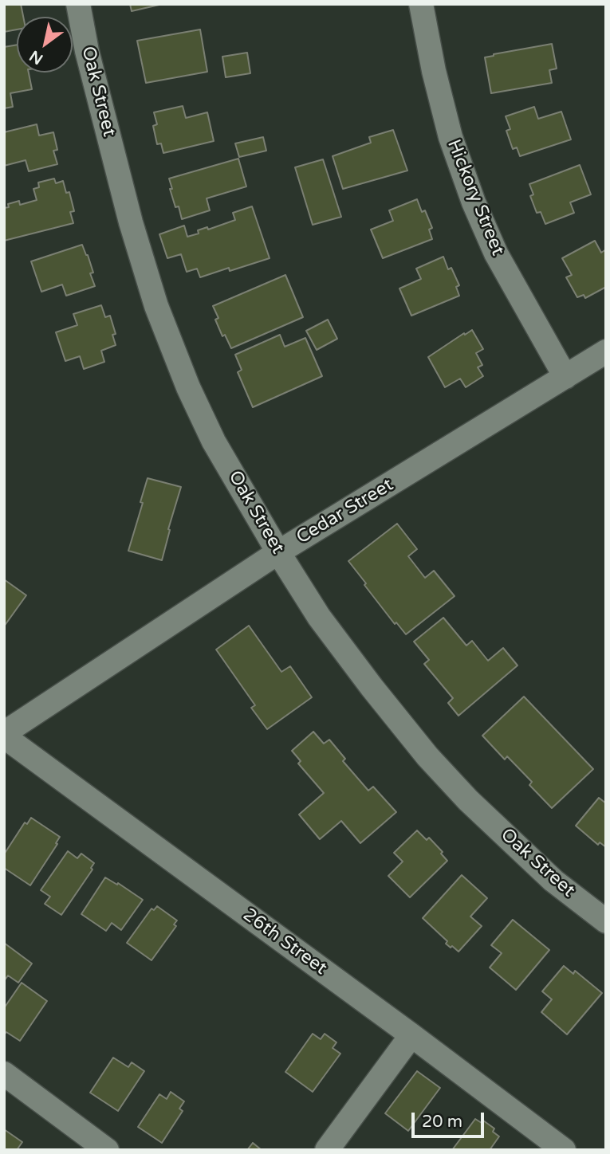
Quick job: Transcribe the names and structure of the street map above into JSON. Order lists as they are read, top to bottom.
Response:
{
  "streets": {
    "street": [
      "Oak Street",
      "Hickory Street",
      "Cedar Street",
      "26th Street"
    ]
  },
  "crossings": [
    ["Oak Street", "Cedar Street"],
    ["Hickory Street", "Cedar Street"],
    ["Cedar Street", "26th Street"]
  ],
  "scale_bar": "20 m",
  "north": "bottom left"
}
